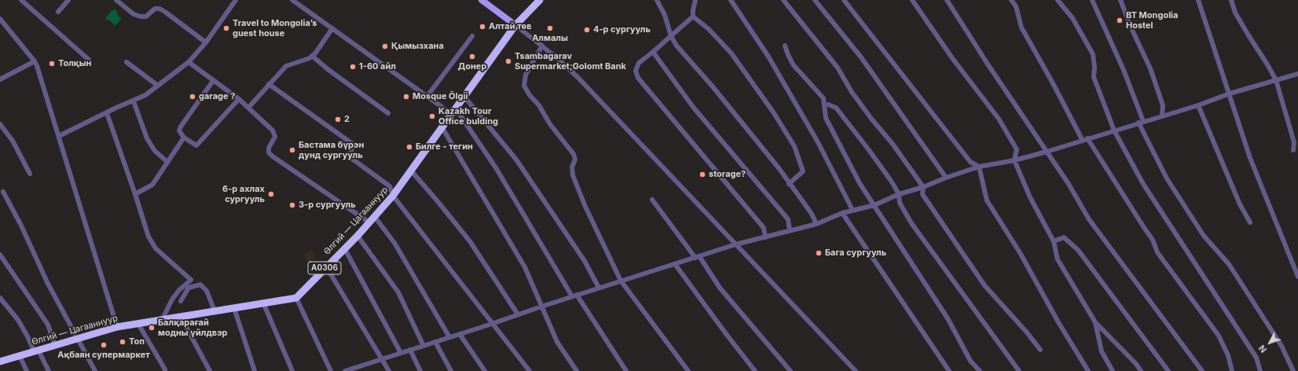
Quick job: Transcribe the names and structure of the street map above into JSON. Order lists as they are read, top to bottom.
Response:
{
  "streets": {
    "highway": ["Өлгий — Цагааннуур", "A0306"]
  },
  "places": [
    "BT Mongolia Hostel",
    "Алтай төв",
    "Travel to Mongolia’s guest house",
    "Алмалы",
    "4-р сургууль",
    "Қымызхана",
    "Донер",
    "Tsambagarav Supermarket;Golomt Bank",
    "Толқын",
    "1-60 айл",
    "garage ?",
    "Mosque Ölgii",
    "Kazakh Tour Office bulding",
    "2",
    "Билге - тегин",
    "Бастама бүрэн дунд сургууль",
    "storage?",
    "6-р ахлах сургууль",
    "3-р сургууль",
    "Бага сургууль",
    "Балқарағай модны үйлдвэр",
    "Топ",
    "Ақбаян супермаркет"
  ],
  "north": "bottom left"
}
